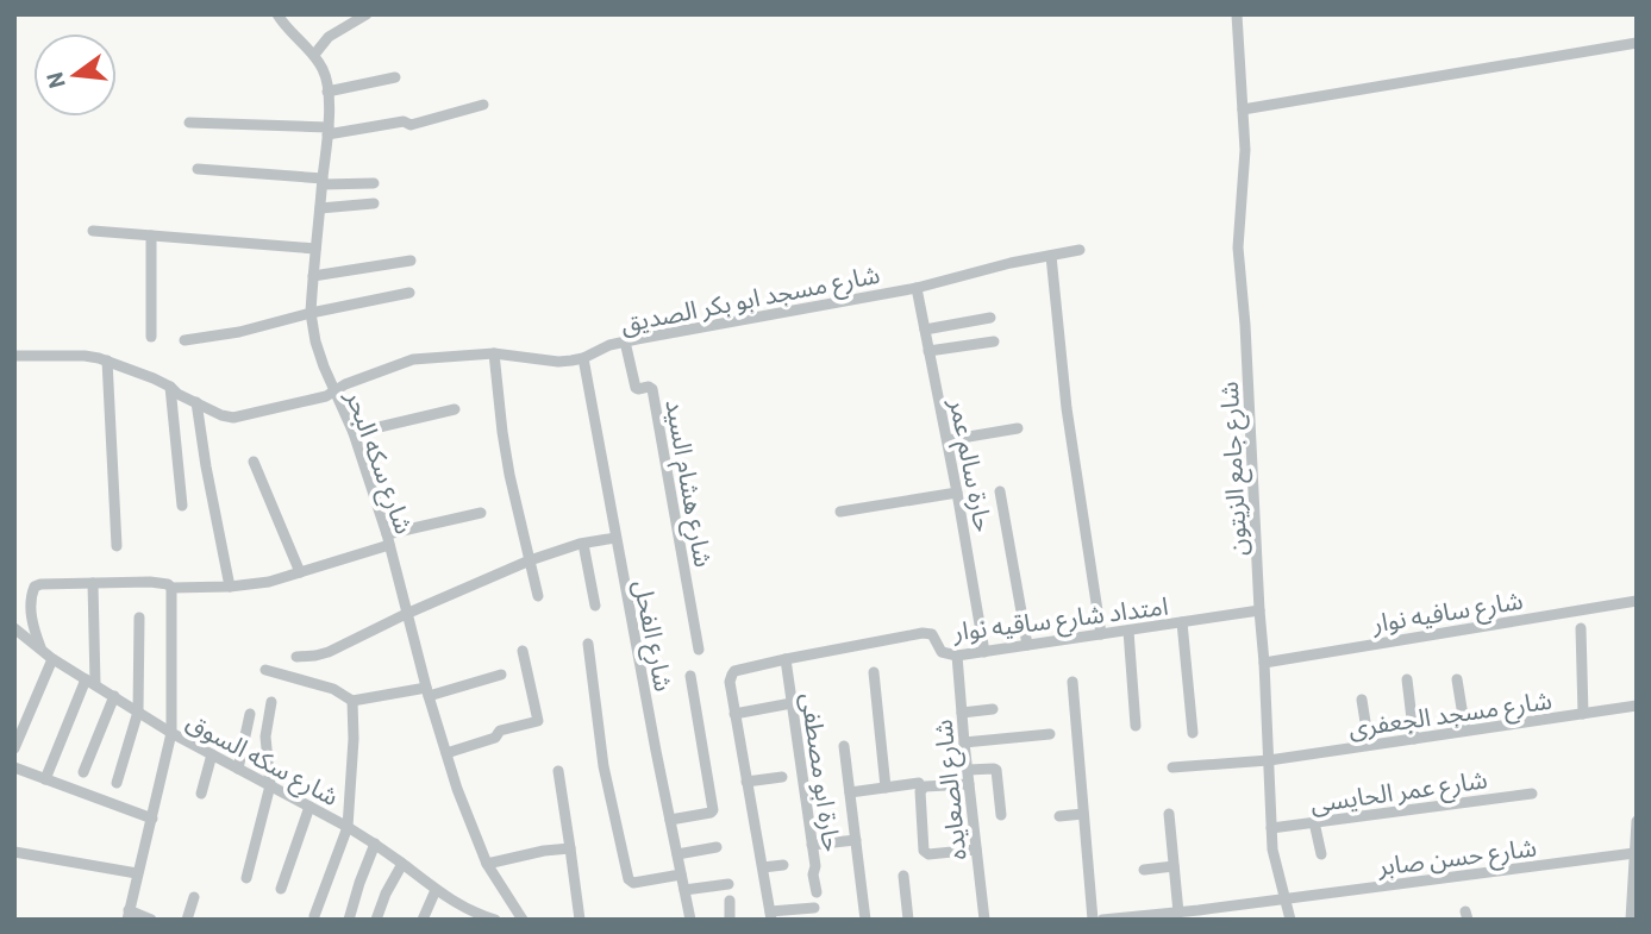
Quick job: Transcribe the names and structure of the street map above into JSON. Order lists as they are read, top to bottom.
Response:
{
  "streets": {
    "street": [
      "شارع مسجد ابو بكر الصديق",
      "شارع سكه البحر",
      "حارة سالم عمر",
      "شارع جامع الزيتون",
      "شارع هشام السيد",
      "شارع سافيه نوار",
      "امتداد شارع ساقيه نوار",
      "شارع الفحل",
      "شارع مسجد الجعفرى",
      "شارع سكه السوق",
      "حارة ابو مصطفى",
      "شارع الصعايده",
      "شارع عمر الحايسى",
      "شارع حسن صابر"
    ]
  },
  "crossings": [
    ["شارع مسجد ابو بكر الصديق", "شارع سكه البحر"],
    ["شارع مسجد ابو بكر الصديق", "حارة سالم عمر"],
    ["شارع مسجد ابو بكر الصديق", "شارع هشام السيد"],
    ["شارع مسجد ابو بكر الصديق", "شارع الفحل"],
    ["حارة سالم عمر", "امتداد شارع ساقيه نوار"],
    ["شارع جامع الزيتون", "شارع سافيه نوار"],
    ["شارع جامع الزيتون", "امتداد شارع ساقيه نوار"],
    ["شارع جامع الزيتون", "شارع مسجد الجعفرى"],
    ["شارع جامع الزيتون", "شارع عمر الحايسى"],
    ["شارع جامع الزيتون", "شارع حسن صابر"],
    ["امتداد شارع ساقيه نوار", "حارة ابو مصطفى"],
    ["امتداد شارع ساقيه نوار", "شارع الصعايده"]
  ],
  "north": "left"
}
